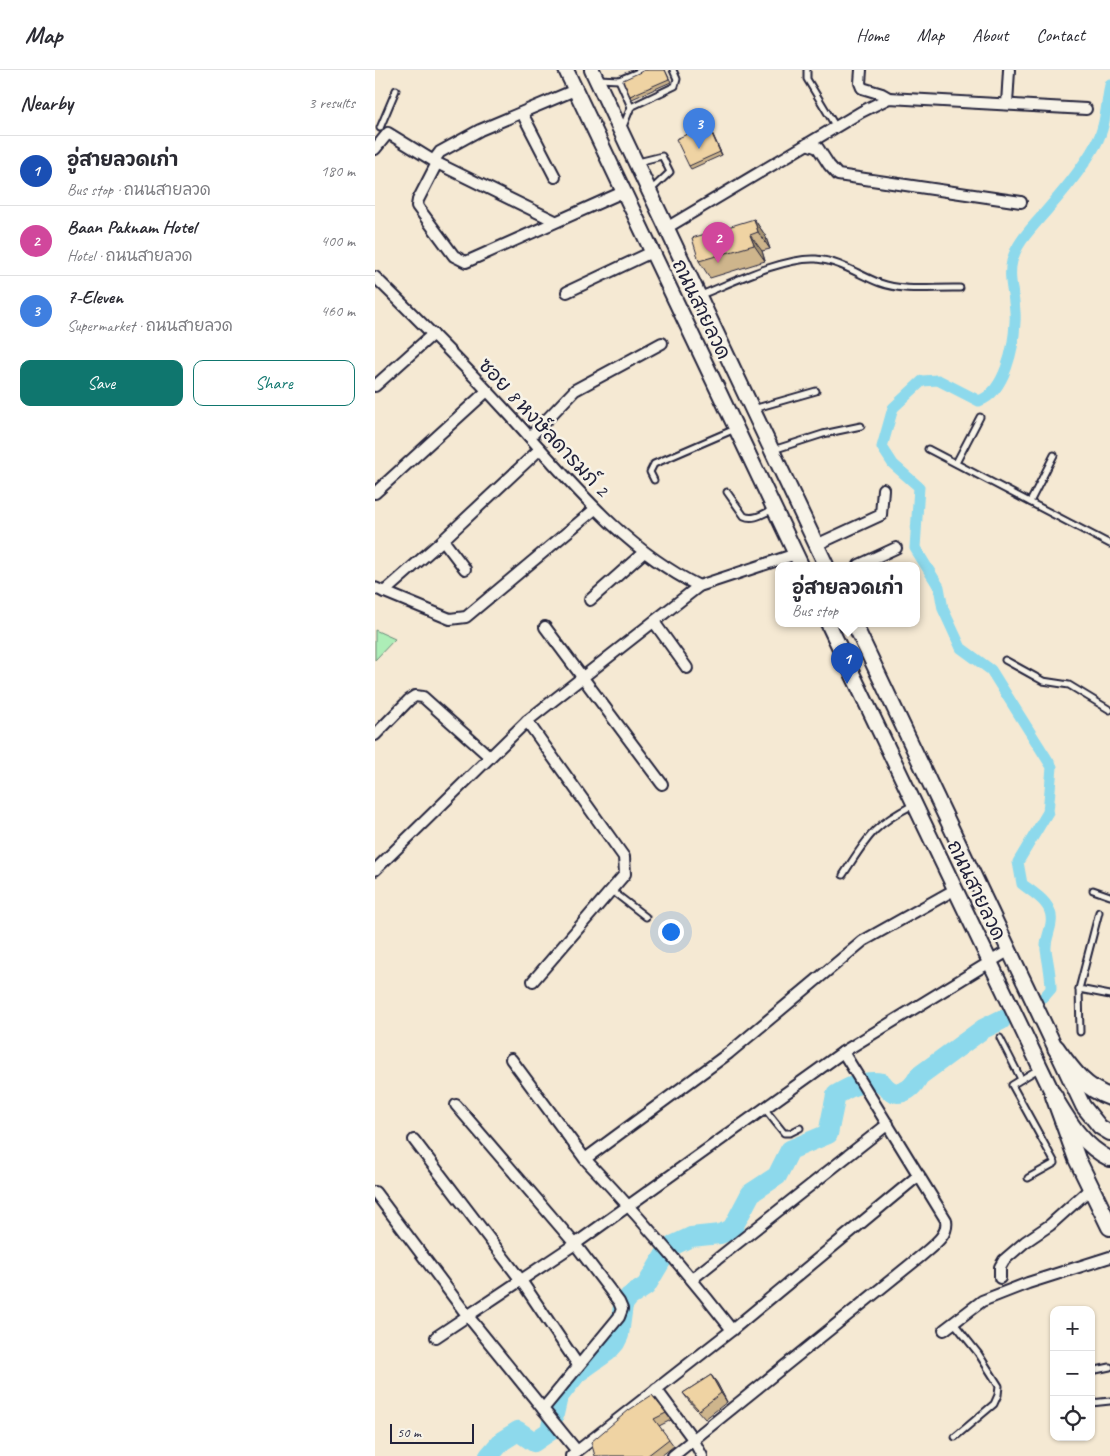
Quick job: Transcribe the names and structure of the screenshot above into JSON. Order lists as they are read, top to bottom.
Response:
{
  "streets": {
    "main road": ["ถนนสายลวด"],
    "street": ["ซอย 8 หงษ์ลดารมภ์ 2"]
  },
  "scale_bar": "50 m",
  "page": {
    "header": "Map",
    "nav": [
      "Home",
      "Map",
      "About",
      "Contact"
    ],
    "heading": ["Nearby", "3 results"],
    "pins": ["3", "2", "1"],
    "list": [
      {
        "mark": "1",
        "name": "อู่สายลวดเก่า",
        "note": "Bus stop · ถนนสายลวด",
        "value": "180 m"
      },
      {
        "mark": "2",
        "name": "Baan Paknam Hotel",
        "note": "Hotel · ถนนสายลวด",
        "value": "400 m"
      },
      {
        "mark": "3",
        "name": "7-Eleven",
        "note": "Supermarket · ถนนสายลวด",
        "value": "460 m"
      }
    ],
    "buttons": ["Save", "Share"],
    "popup": ["อู่สายลวดเก่า", "Bus stop"],
    "map_buttons": ["+", "−"],
    "scale": "50 m"
  }
}
